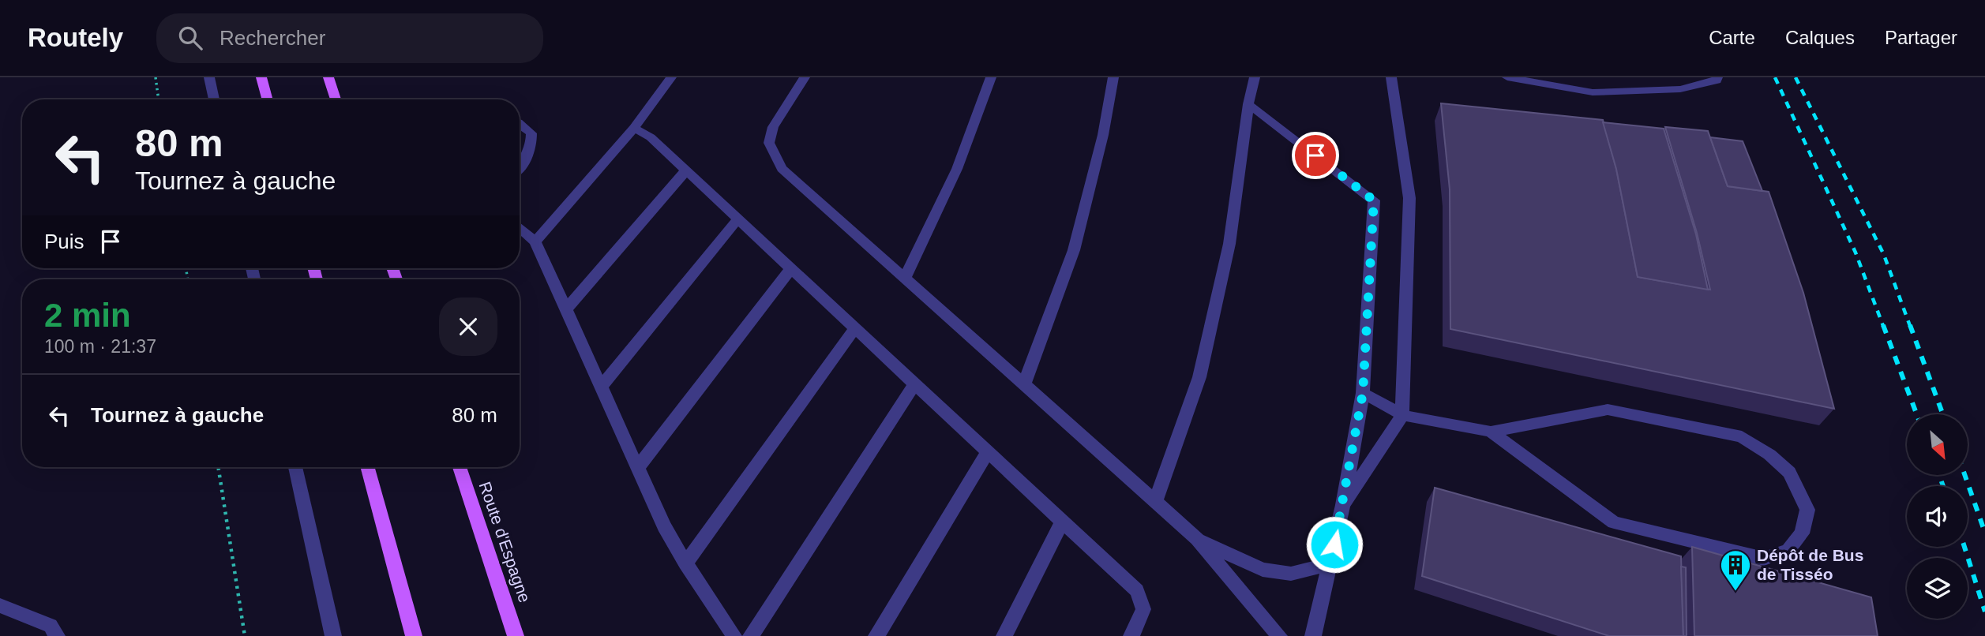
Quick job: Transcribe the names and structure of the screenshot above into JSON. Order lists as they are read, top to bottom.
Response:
{
  "streets": {
    "main road": ["Route d'Espagne"]
  },
  "places": {
    "building": ["Dépôt de Bus de Tisséo"]
  },
  "north": "bottom right",
  "page": {
    "header": "Routely",
    "search": "Rechercher",
    "nav": ["Carte", "Calques", "Partager"],
    "turn": ["80 m", "Tournez à gauche"],
    "then": "Puis",
    "heading": ["2 min", "100 m · 21:37"],
    "list": [
      {
        "name": "Tournez à gauche",
        "value": "80 m"
      }
    ]
  }
}
